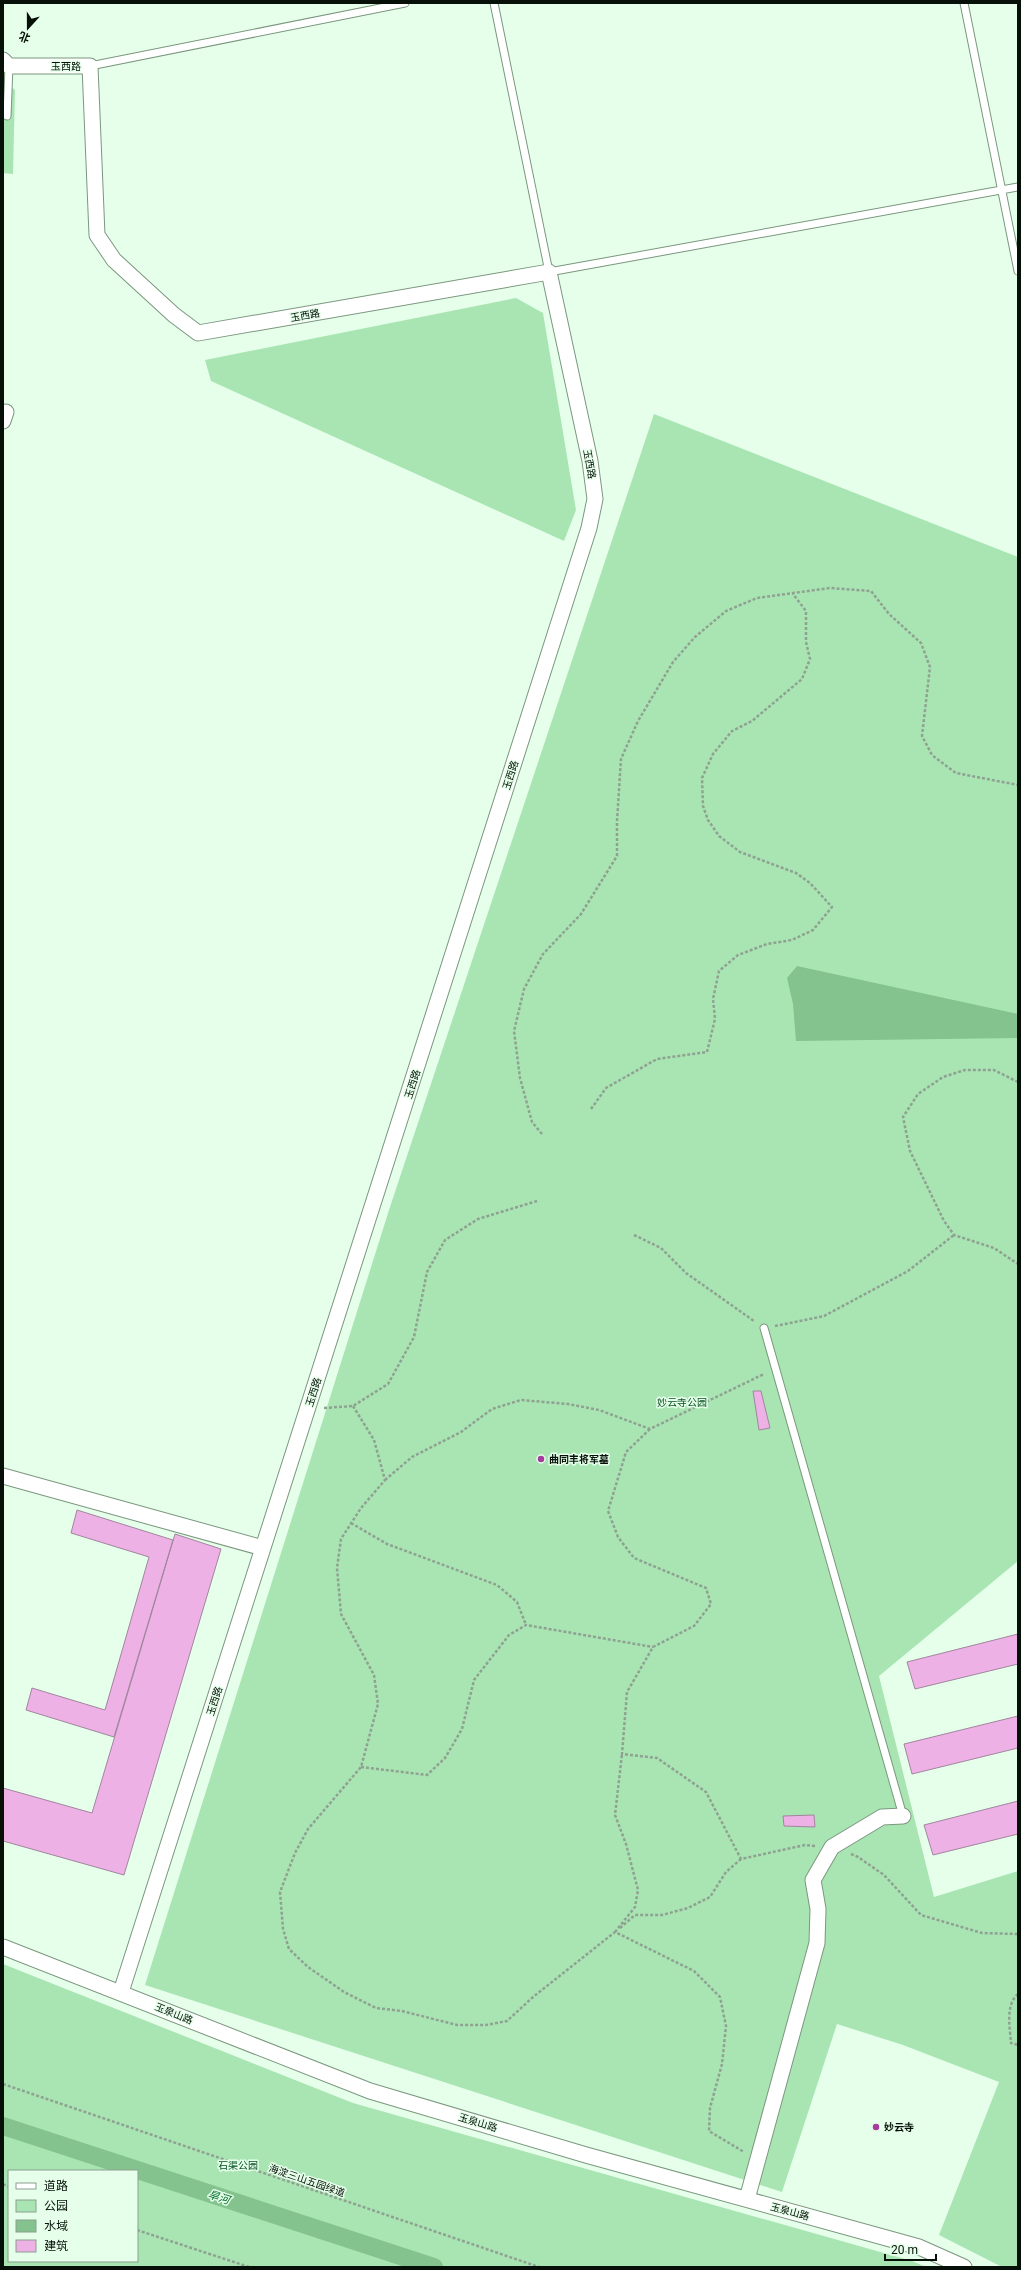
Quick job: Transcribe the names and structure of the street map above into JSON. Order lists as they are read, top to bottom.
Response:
{
  "streets": {
    "street": ["玉西路", "玉泉山路"],
    "path": ["海淀三山五园绿道"]
  },
  "crossings": [
    ["玉西路", "玉泉山路"]
  ],
  "water": ["旱河"],
  "parks": ["妙云寺公园", "石渠公园"],
  "places": ["曲同丰将军墓", "妙云寺"],
  "legend": [
    "道路",
    "公园",
    "水域",
    "建筑"
  ],
  "scale_bar": "20 m",
  "north": "bottom"
}
